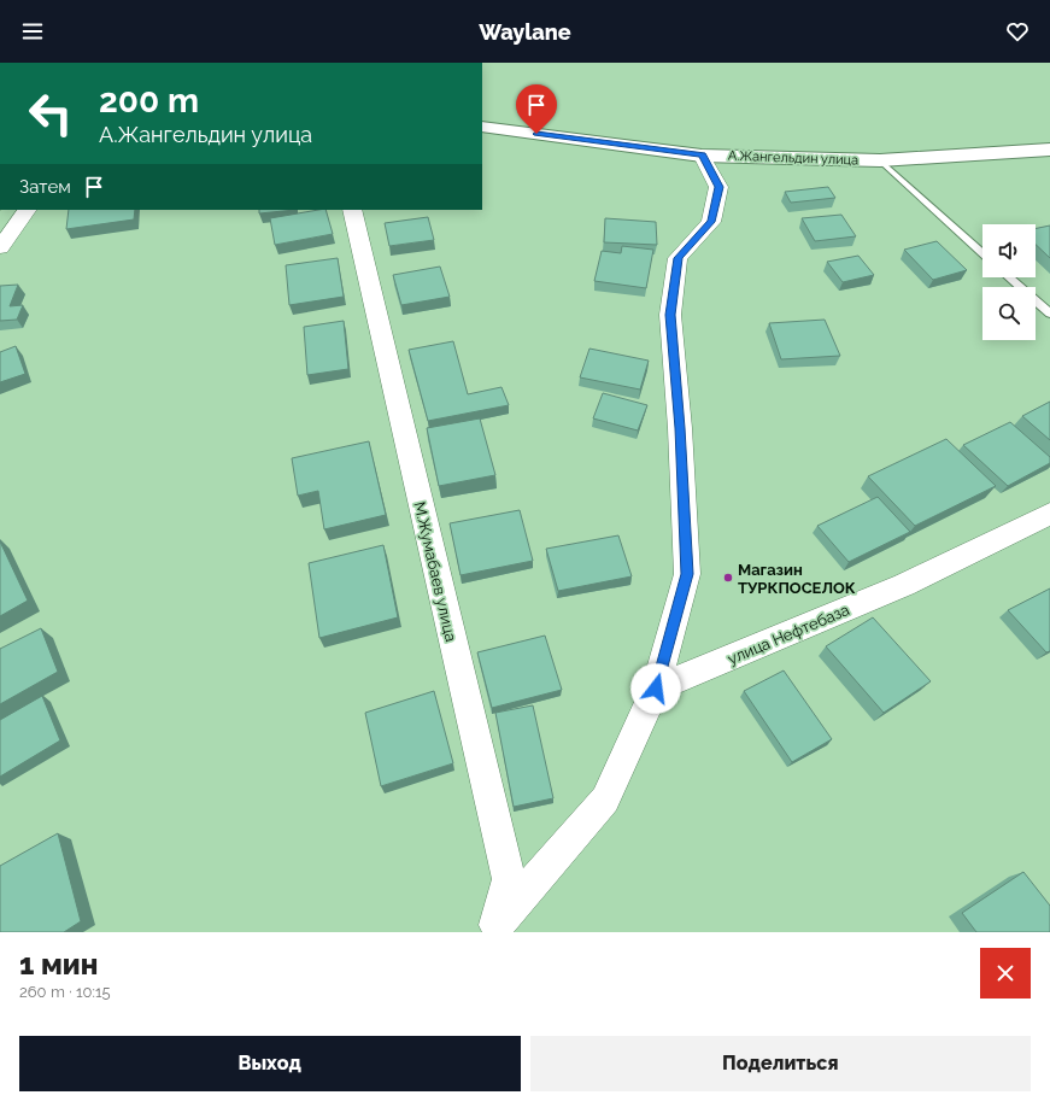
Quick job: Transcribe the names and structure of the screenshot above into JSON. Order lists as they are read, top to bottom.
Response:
{
  "streets": {
    "street": ["А.Жангельдин улица", "М.Жумабаев улица", "улица Нефтебаза"]
  },
  "places": ["Магазин ТУРКПОСЕЛОК"],
  "page": {
    "header": "Waylane",
    "turn": ["200 m", "А.Жангельдин улица"],
    "then": "Затем",
    "heading": ["1 мин", "260 m · 10:15"],
    "buttons": ["Выход", "Поделиться"]
  }
}
